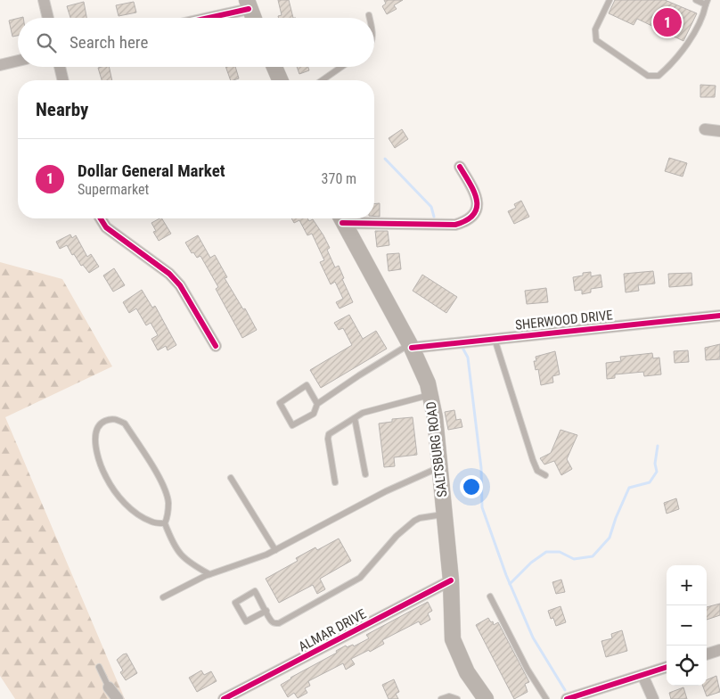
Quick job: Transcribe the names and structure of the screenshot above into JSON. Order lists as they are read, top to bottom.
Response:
{
  "streets": {
    "main road": ["SALTSBURG ROAD"],
    "street": ["SHERWOOD DRIVE", "ALMAR DRIVE"]
  },
  "crossings": [
    ["SHERWOOD DRIVE", "SALTSBURG ROAD"],
    ["SALTSBURG ROAD", "ALMAR DRIVE"]
  ],
  "page": {
    "pins": "1",
    "search": "Search here",
    "heading": "Nearby",
    "list": [
      {
        "mark": "1",
        "name": "Dollar General Market",
        "note": "Supermarket",
        "value": "370 m"
      }
    ],
    "map_buttons": ["+", "−"]
  }
}
